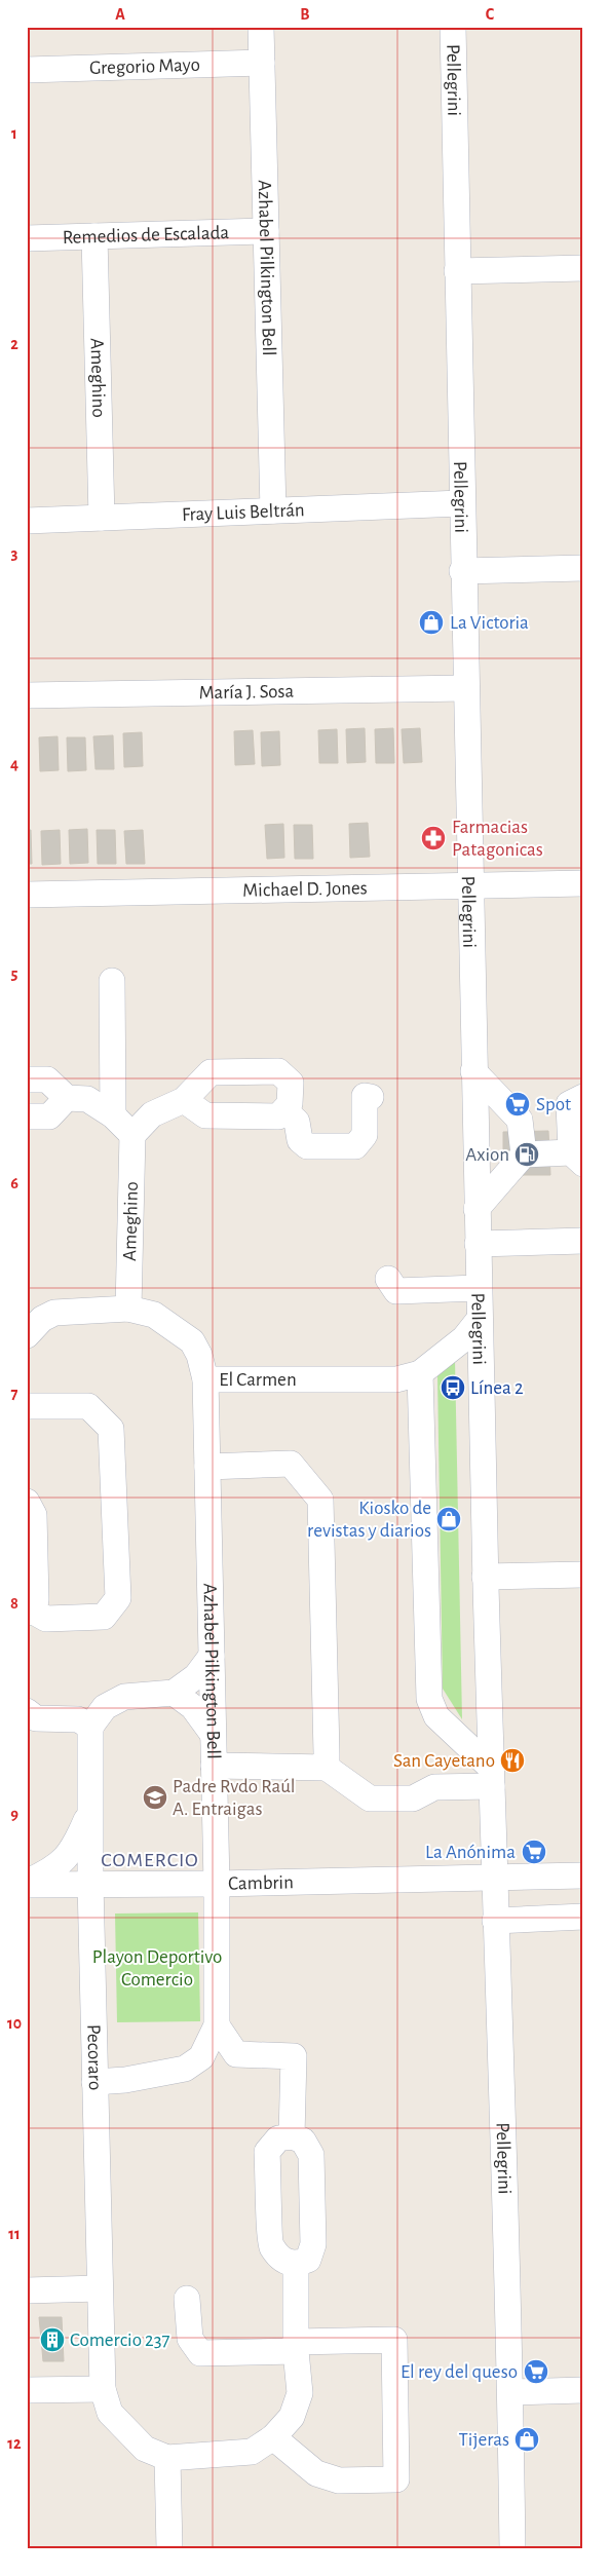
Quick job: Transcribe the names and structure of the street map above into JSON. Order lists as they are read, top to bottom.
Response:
{
  "streets": {
    "street": [
      "Gregorio Mayo",
      "Pellegrini",
      "Remedios de Escalada",
      "Azhabel Pilkington Bell",
      "Ameghino",
      "Fray Luis Beltrán",
      "María J. Sosa",
      "Michael D. Jones",
      "El Carmen",
      "Cambrin",
      "Pecoraro"
    ]
  },
  "crossings": [
    ["Gregorio Mayo", "Azhabel Pilkington Bell"],
    ["Pellegrini", "Fray Luis Beltrán"],
    ["Pellegrini", "María J. Sosa"],
    ["Pellegrini", "Michael D. Jones"],
    ["Pellegrini", "El Carmen"],
    ["Pellegrini", "Cambrin"],
    ["Remedios de Escalada", "Azhabel Pilkington Bell"],
    ["Remedios de Escalada", "Ameghino"],
    ["Azhabel Pilkington Bell", "Fray Luis Beltrán"],
    ["Azhabel Pilkington Bell", "El Carmen"],
    ["Azhabel Pilkington Bell", "Cambrin"],
    ["Azhabel Pilkington Bell", "Pecoraro"],
    ["Ameghino", "Fray Luis Beltrán"],
    ["Ameghino", "El Carmen"],
    ["Cambrin", "Pecoraro"]
  ],
  "districts": ["COMERCIO"],
  "parks": ["Playon Deportivo Comercio"],
  "places": {
    "shop": ["La Victoria", "Kiosko de revistas y diarios", "Tijeras"],
    "pharmacy": ["Farmacias Patagonicas"],
    "supermarket": ["Spot", "La Anónima", "El rey del queso"],
    "fuel station": ["Axion"],
    "bus stop": ["Línea 2"],
    "restaurant": ["San Cayetano"],
    "school or university": ["Padre Rvdo Raúl A. Entraigas"],
    "building": ["Comercio 237"]
  },
  "grid": {
    "columns": ["A", "B", "C"],
    "rows": [
      "1",
      "2",
      "3",
      "4",
      "5",
      "6",
      "7",
      "8",
      "9",
      "10",
      "11",
      "12"
    ]
  }
}
